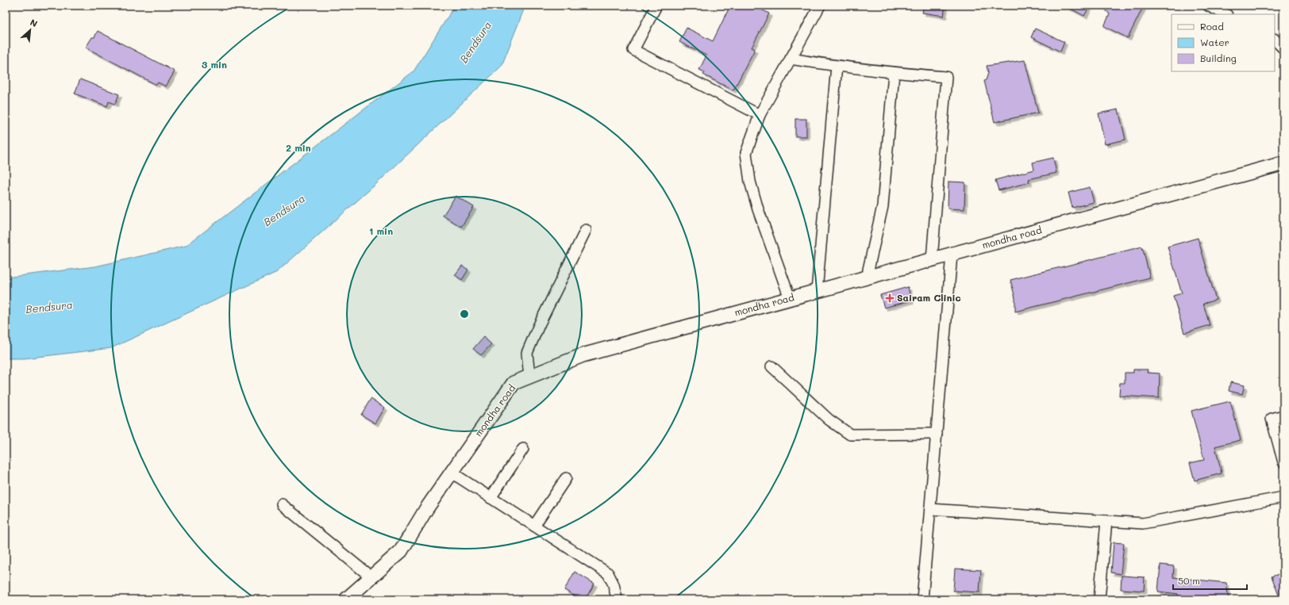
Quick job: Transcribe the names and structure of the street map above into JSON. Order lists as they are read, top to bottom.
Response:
{
  "streets": {
    "street": ["mondha road"]
  },
  "water": ["Bendsura"],
  "places": {
    "health": ["Sairam Clinic"]
  },
  "legend": ["Road", "Water", "Building"],
  "scale_bar": "50 m",
  "north": "top right",
  "rings": ["3 min", "2 min", "1 min"]
}
